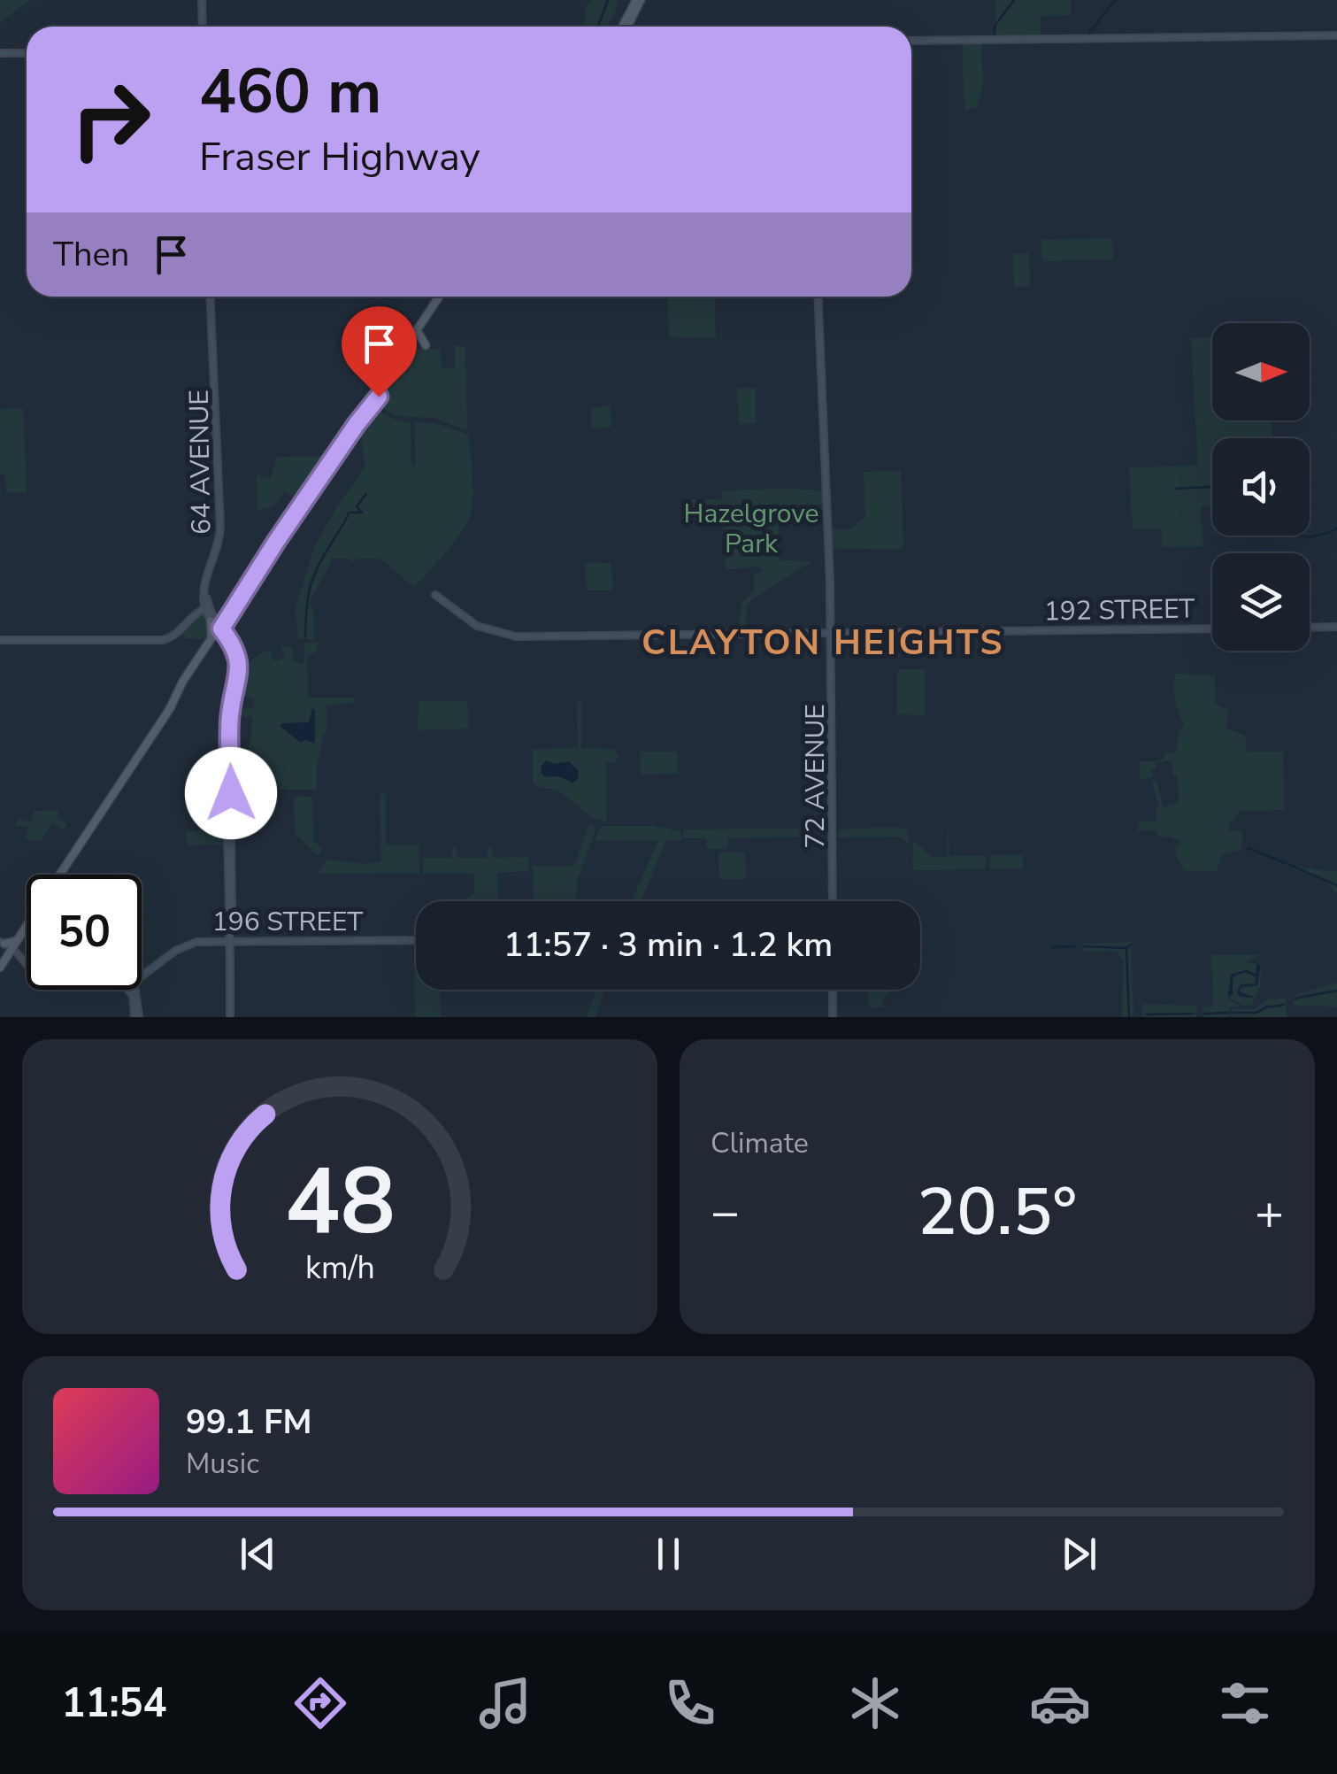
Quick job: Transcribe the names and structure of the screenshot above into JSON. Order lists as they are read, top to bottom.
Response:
{
  "streets": {
    "main road": [
      "64 AVENUE",
      "192 STREET",
      "72 AVENUE",
      "196 STREET"
    ]
  },
  "crossings": [
    ["192 STREET", "72 AVENUE"]
  ],
  "districts": ["CLAYTON HEIGHTS"],
  "parks": ["Hazelgrove Park"],
  "north": "right",
  "page": {
    "turn": ["460 m", "Fraser Highway"],
    "then": "Then",
    "limit": "50",
    "trip": "11:57 · 3 min · 1.2 km",
    "tile": "Climate",
    "heat": ["−", "20.5°", "+"],
    "song": ["99.1 FM", "Music"],
    "tabs": "11:54",
    "gauge": ["48", "km/h"]
  }
}
